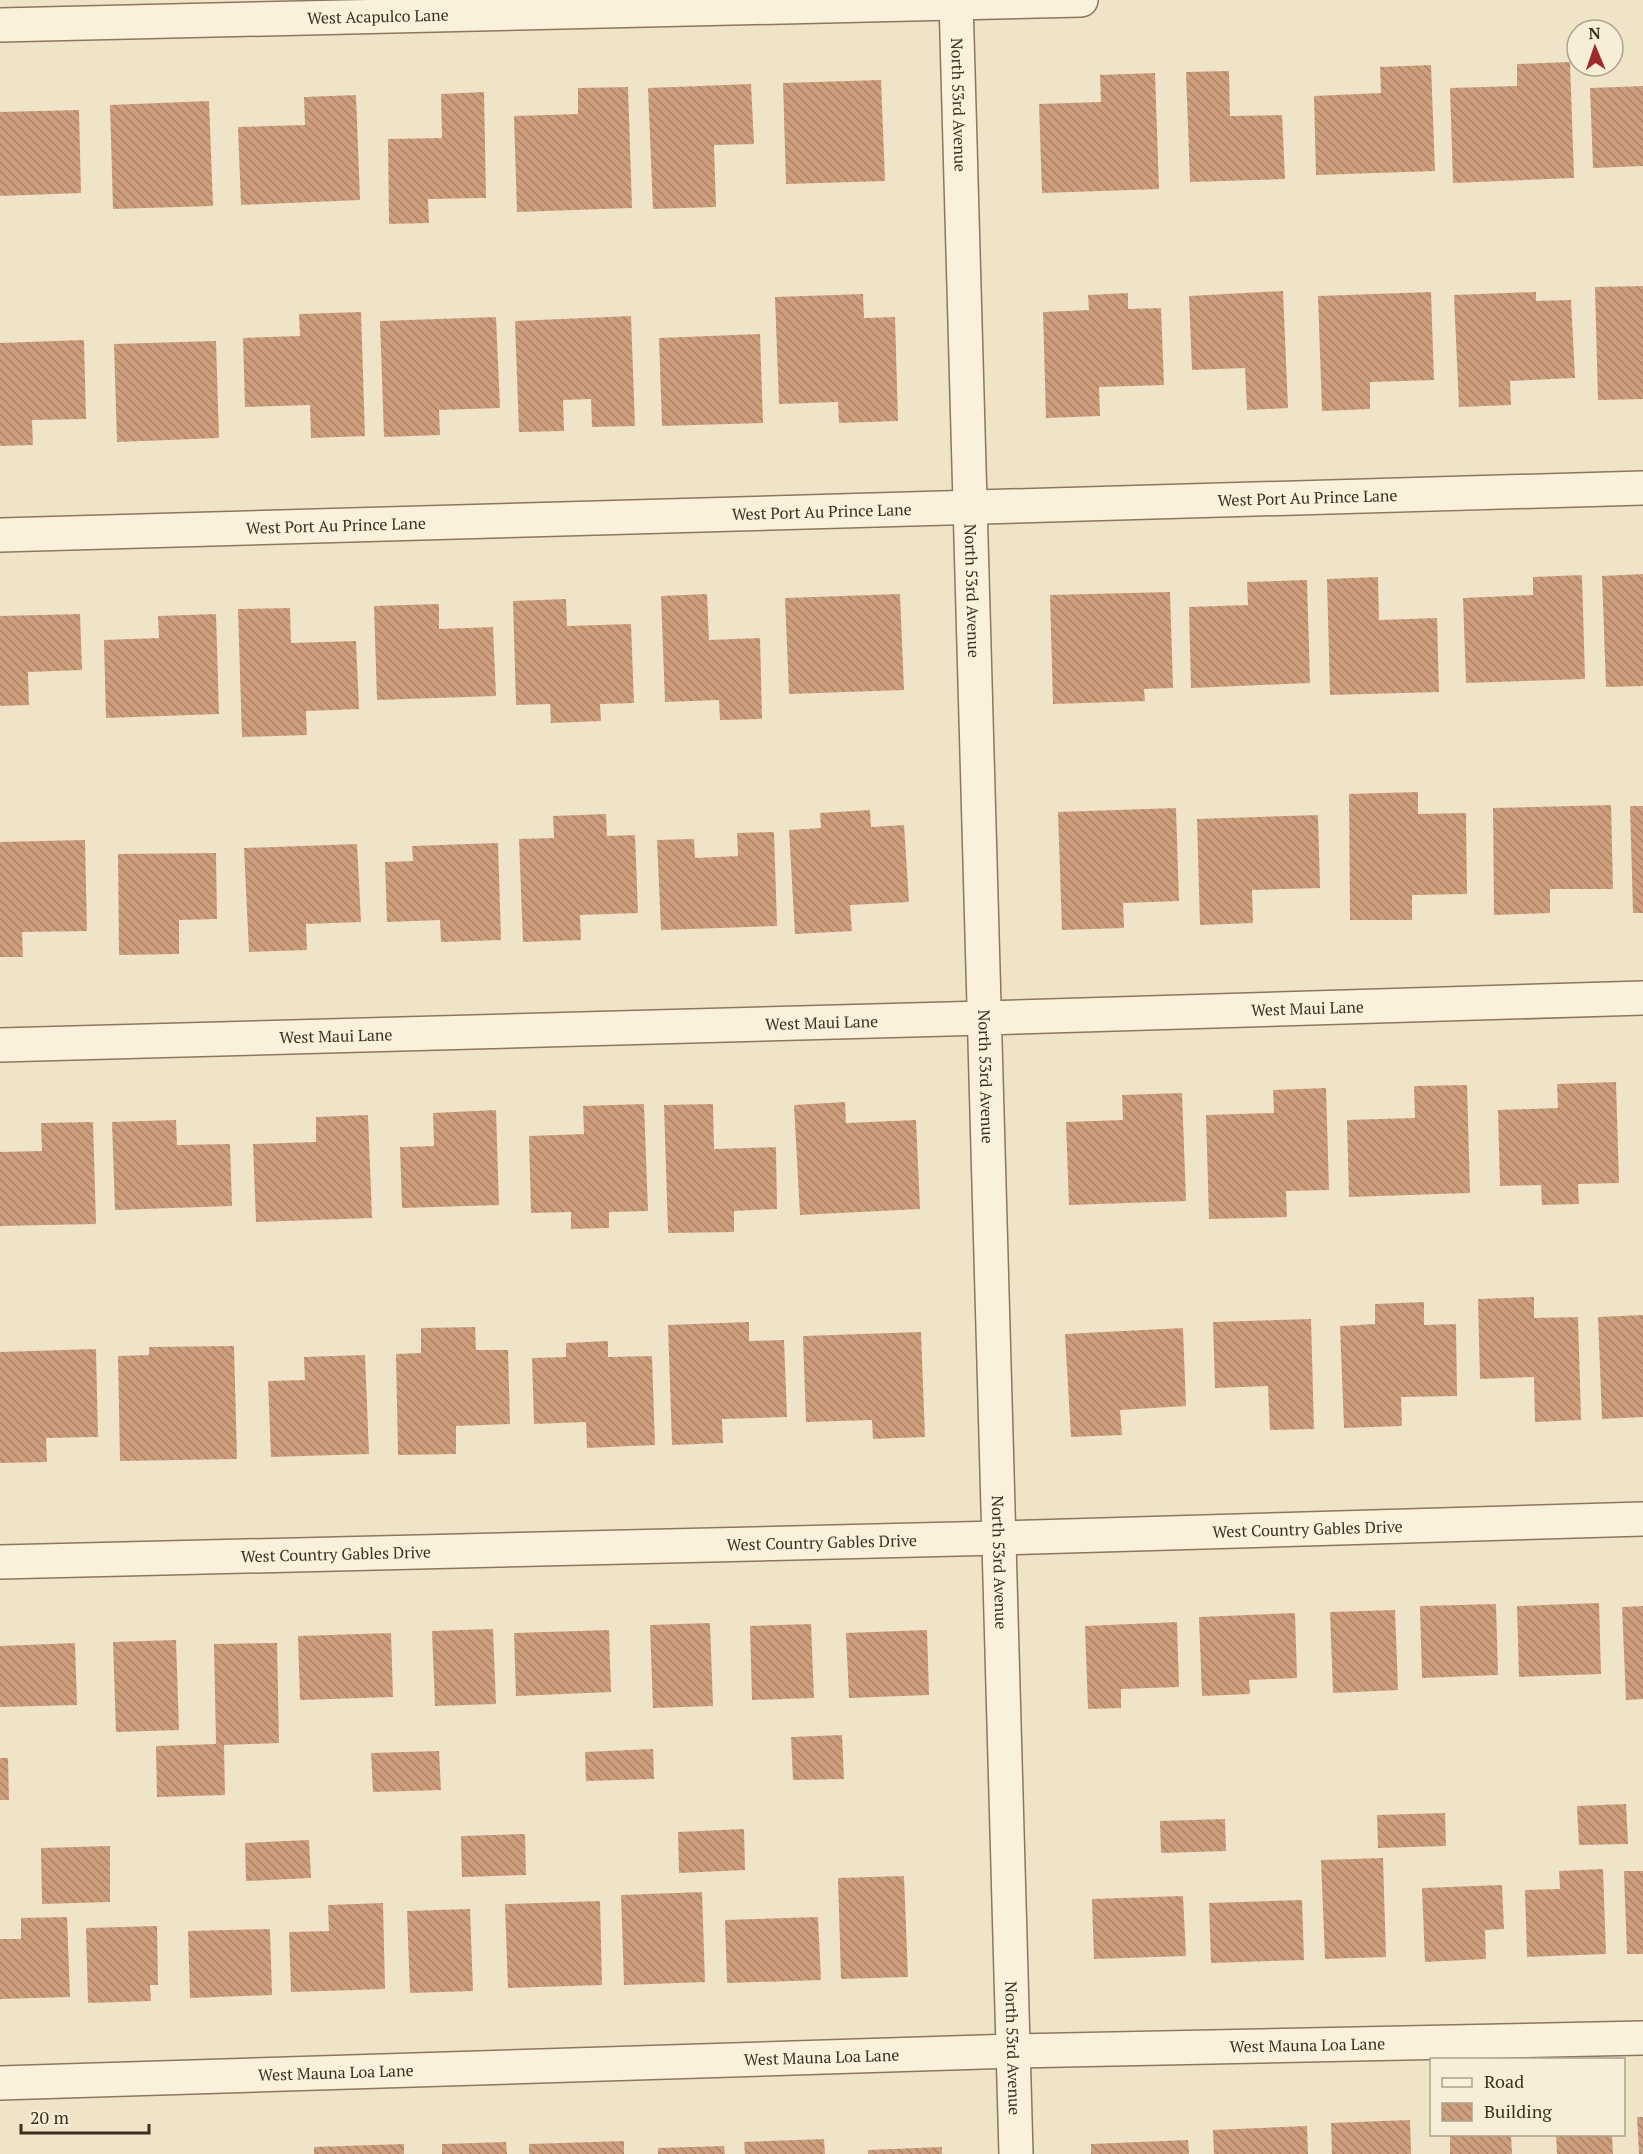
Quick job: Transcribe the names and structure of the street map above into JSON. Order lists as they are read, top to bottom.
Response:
{
  "streets": {
    "street": [
      "West Acapulco Lane",
      "North 53rd Avenue",
      "West Port Au Prince Lane",
      "West Maui Lane",
      "West Country Gables Drive",
      "West Mauna Loa Lane"
    ]
  },
  "crossings": [
    ["West Acapulco Lane", "North 53rd Avenue"],
    ["North 53rd Avenue", "West Port Au Prince Lane"],
    ["North 53rd Avenue", "West Maui Lane"],
    ["North 53rd Avenue", "West Country Gables Drive"],
    ["North 53rd Avenue", "West Mauna Loa Lane"]
  ],
  "legend": ["Road", "Building"],
  "scale_bar": "20 m",
  "north": "top"
}
